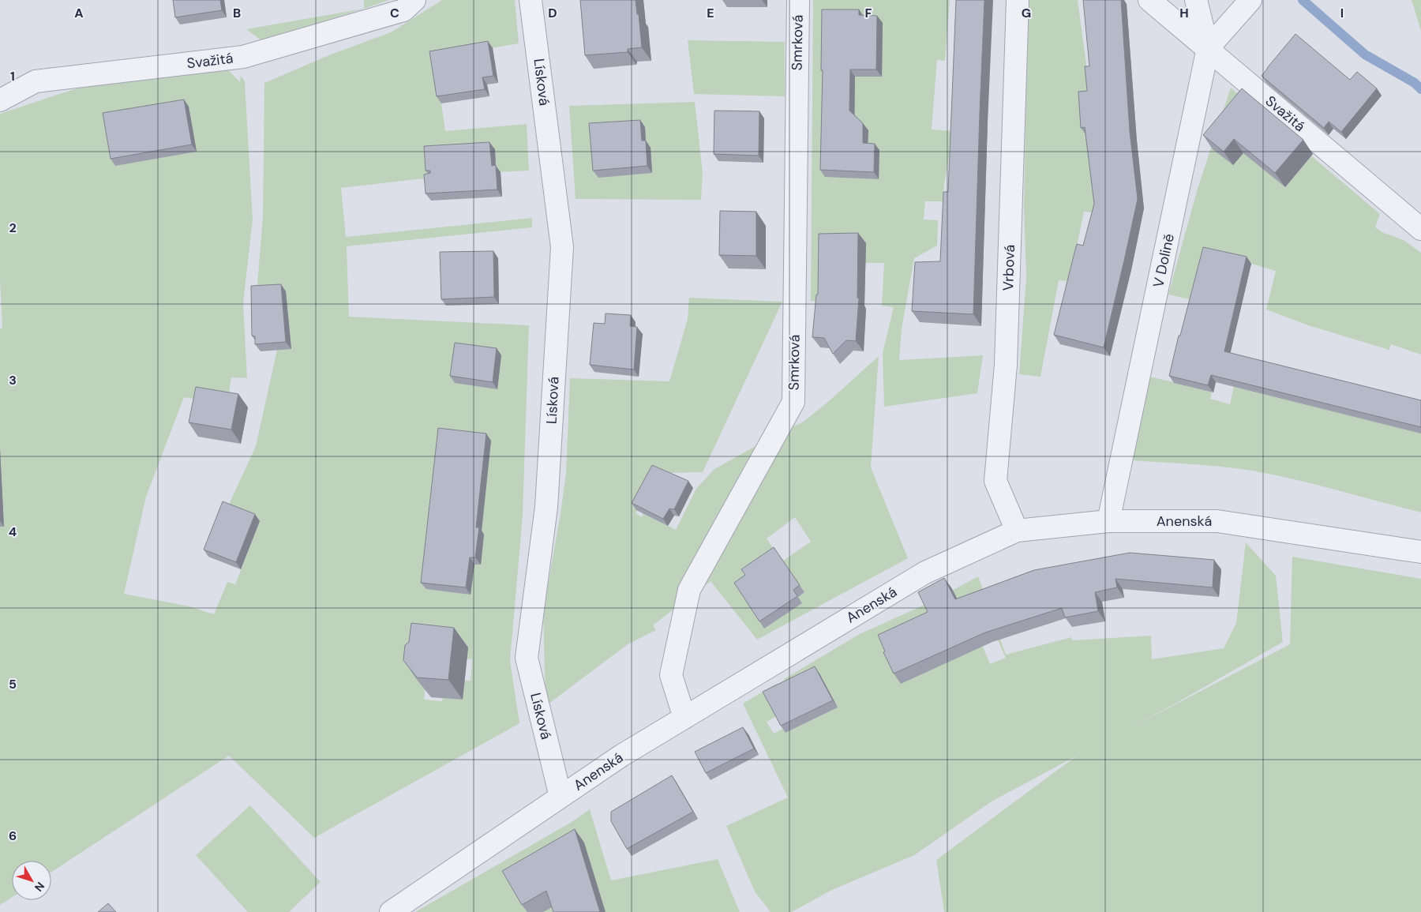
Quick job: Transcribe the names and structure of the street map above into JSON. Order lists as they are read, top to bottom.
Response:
{
  "streets": {
    "street": [
      "Smrková",
      "Svažitá",
      "Lísková",
      "V Dolině",
      "Vrbová",
      "Anenská"
    ]
  },
  "crossings": [
    ["Smrková", "Anenská"],
    ["Svažitá", "V Dolině"],
    ["Lísková", "Anenská"],
    ["V Dolině", "Anenská"],
    ["Vrbová", "Anenská"]
  ],
  "north": "bottom right",
  "grid": {
    "columns": [
      "A",
      "B",
      "C",
      "D",
      "E",
      "F",
      "G",
      "H",
      "I"
    ],
    "rows": [
      "1",
      "2",
      "3",
      "4",
      "5",
      "6"
    ]
  }
}
